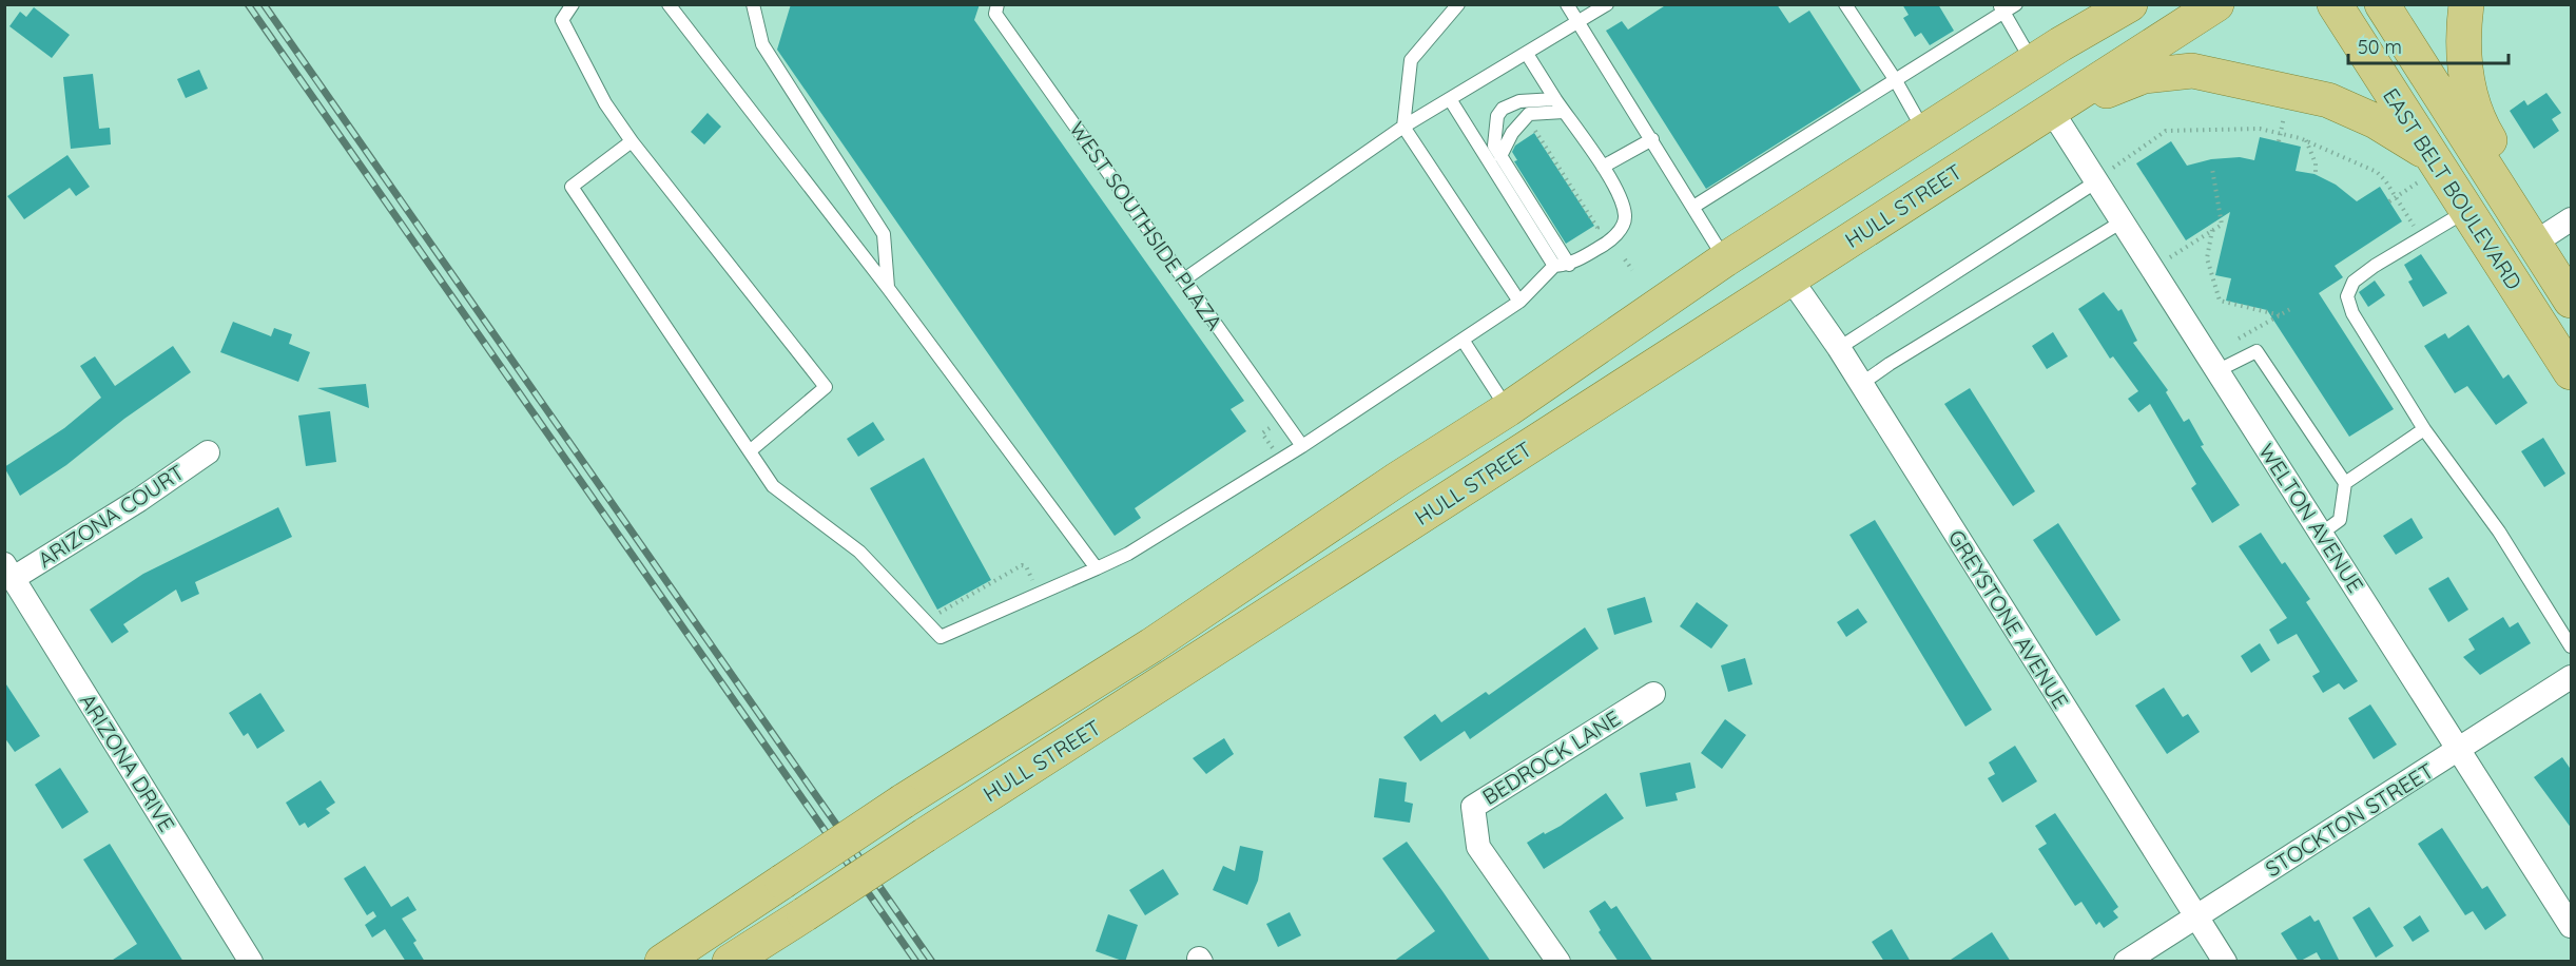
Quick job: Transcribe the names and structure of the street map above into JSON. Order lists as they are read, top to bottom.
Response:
{
  "streets": {
    "main road": ["EAST BELT BOULEVARD", "HULL STREET"],
    "street": [
      "ARIZONA COURT",
      "WELTON AVENUE",
      "GREYSTONE AVENUE",
      "BEDROCK LANE",
      "ARIZONA DRIVE",
      "STOCKTON STREET"
    ],
    "lane": ["WEST SOUTHSIDE PLAZA"]
  },
  "crossings": [
    ["HULL STREET", "WELTON AVENUE"],
    ["HULL STREET", "GREYSTONE AVENUE"],
    ["ARIZONA COURT", "ARIZONA DRIVE"],
    ["WELTON AVENUE", "STOCKTON STREET"],
    ["GREYSTONE AVENUE", "STOCKTON STREET"]
  ],
  "scale_bar": "50 m"
}
